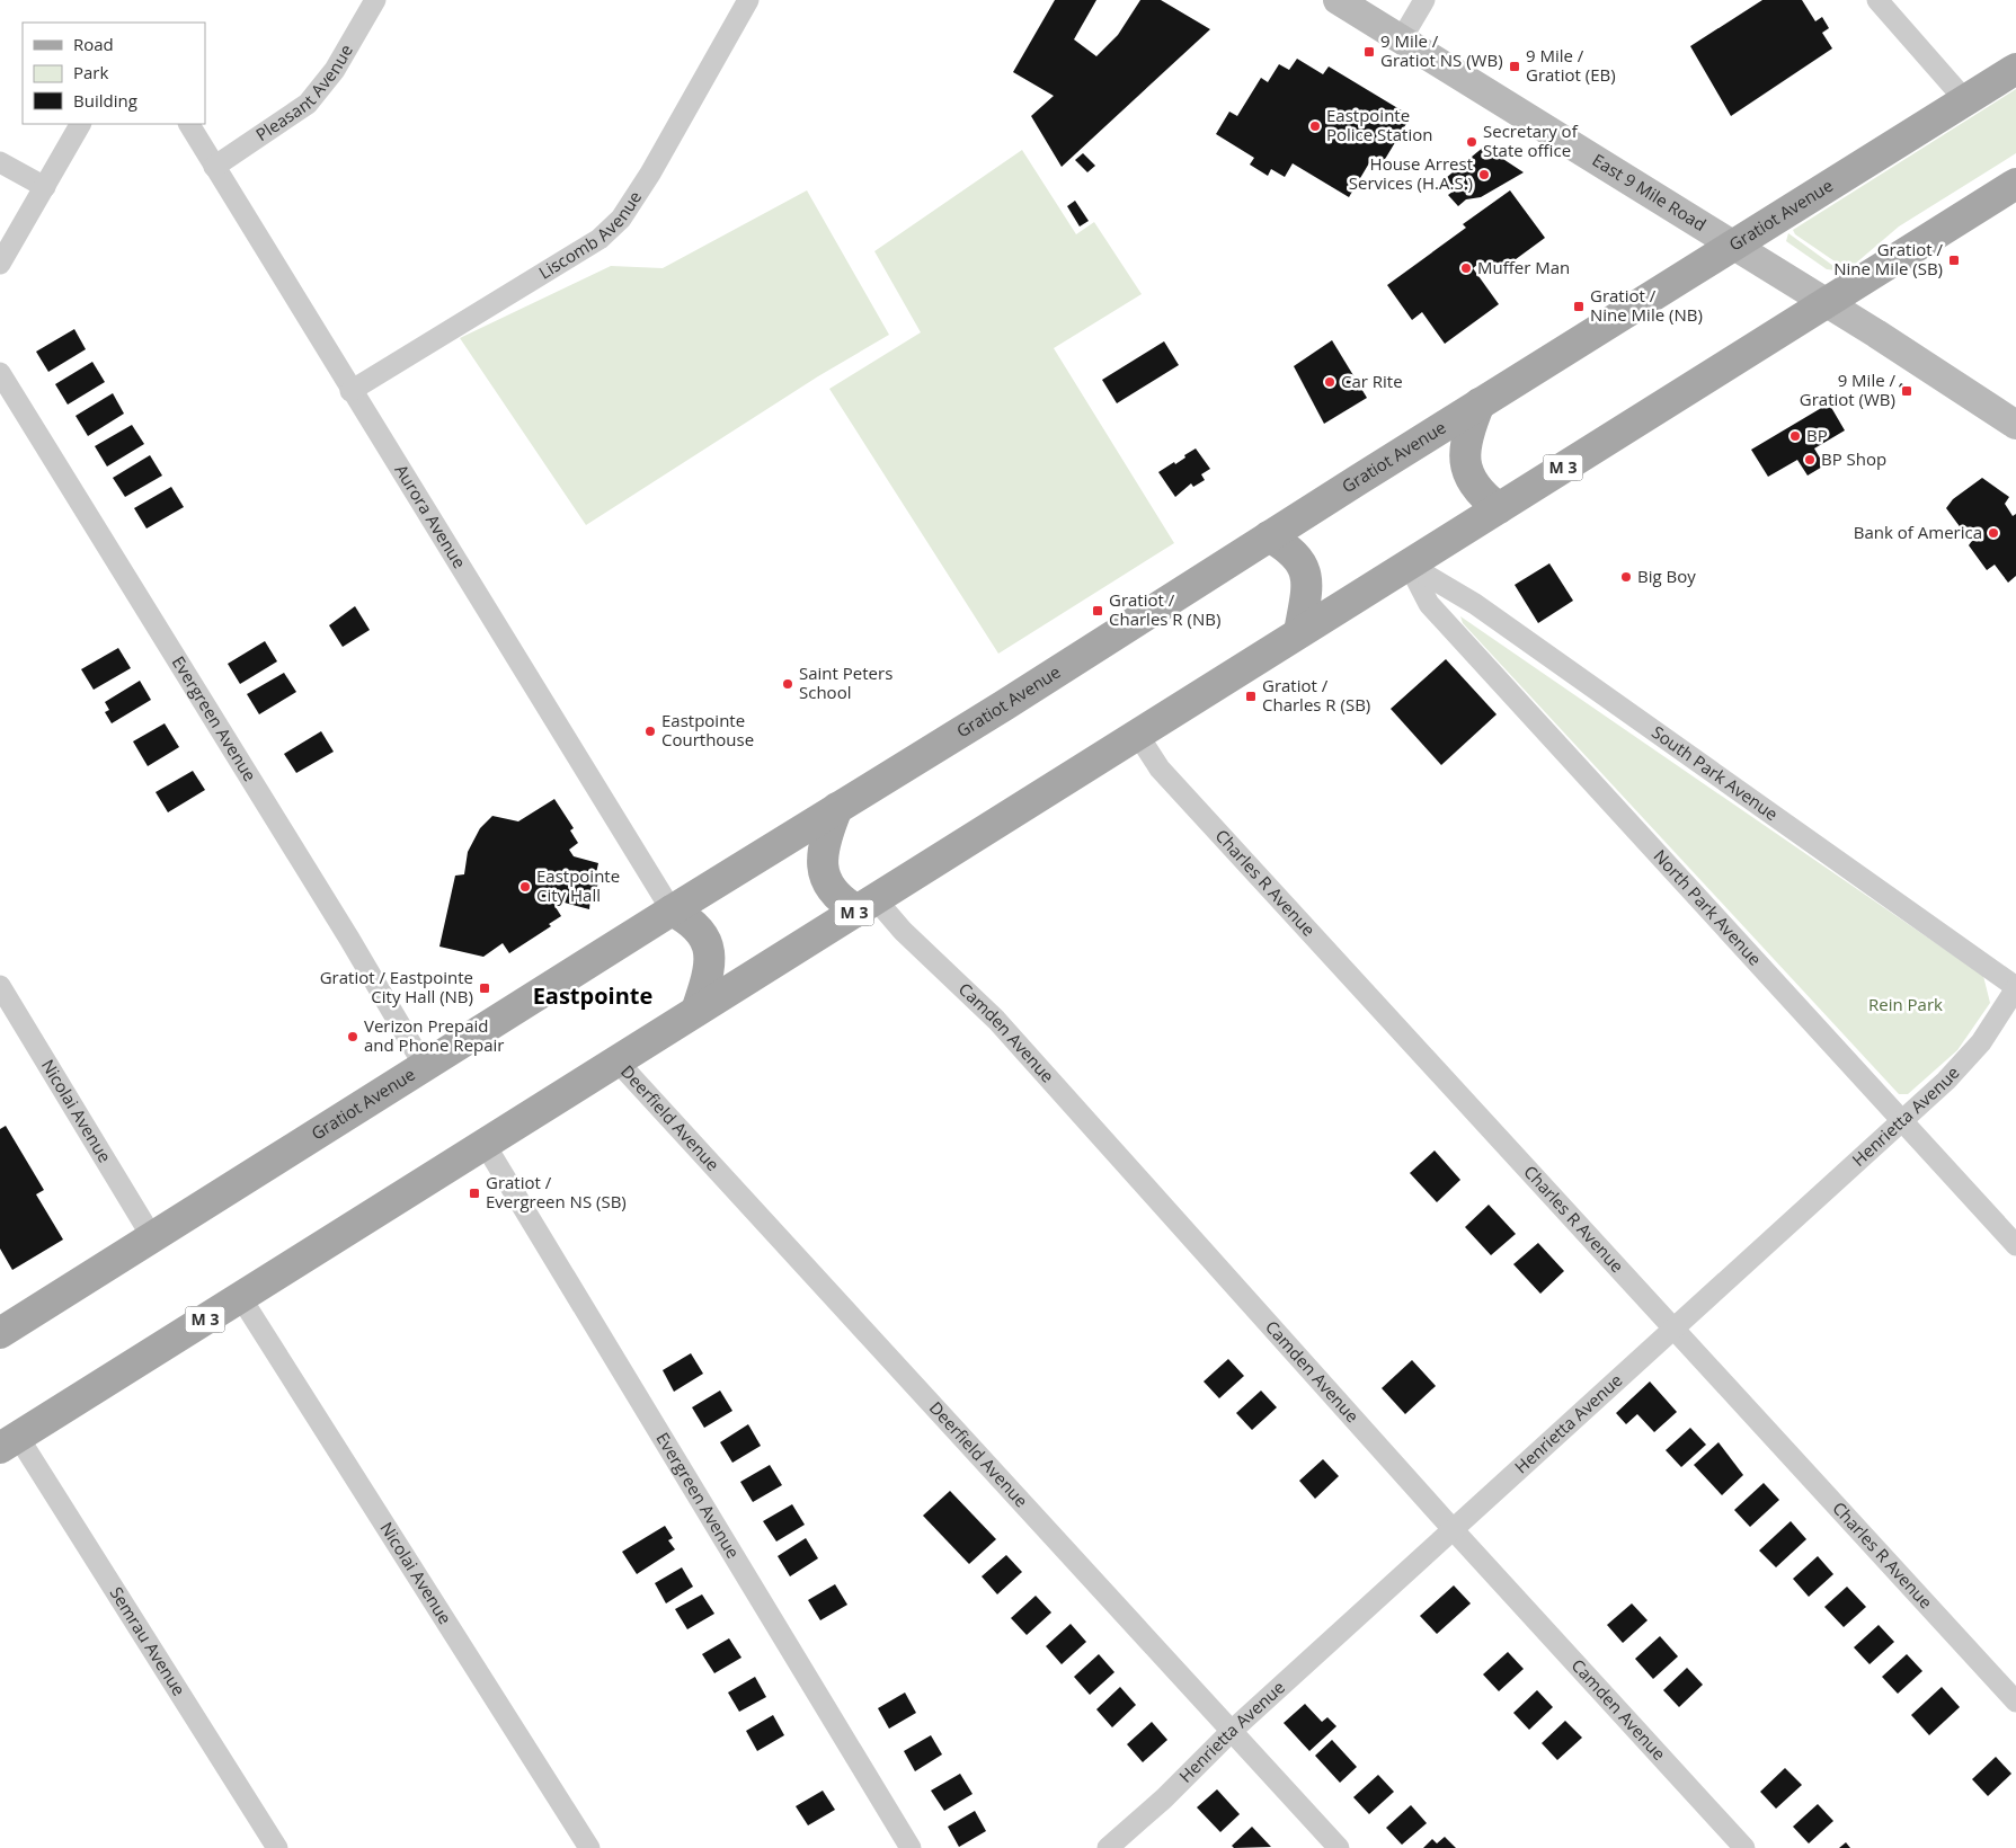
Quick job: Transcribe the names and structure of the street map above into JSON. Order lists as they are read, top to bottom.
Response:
{
  "streets": {
    "main road": ["East 9 Mile Road", "Gratiot Avenue", "M 3"],
    "street": [
      "Pleasant Avenue",
      "Liscomb Avenue",
      "Aurora Avenue",
      "Evergreen Avenue",
      "South Park Avenue",
      "Charles R Avenue",
      "North Park Avenue",
      "Camden Avenue",
      "Nicolai Avenue",
      "Henrietta Avenue",
      "Deerfield Avenue",
      "Semrau Avenue"
    ]
  },
  "crossings": [
    ["Pleasant Avenue", "Aurora Avenue"],
    ["East 9 Mile Road", "Gratiot Avenue"],
    ["East 9 Mile Road", "M 3"],
    ["Gratiot Avenue", "Aurora Avenue"],
    ["Gratiot Avenue", "Evergreen Avenue"],
    ["Gratiot Avenue", "Nicolai Avenue"],
    ["Liscomb Avenue", "Aurora Avenue"],
    ["M 3", "Evergreen Avenue"],
    ["M 3", "South Park Avenue"],
    ["M 3", "Charles R Avenue"],
    ["M 3", "North Park Avenue"],
    ["M 3", "Camden Avenue"],
    ["M 3", "Nicolai Avenue"],
    ["M 3", "Deerfield Avenue"],
    ["M 3", "Semrau Avenue"],
    ["South Park Avenue", "North Park Avenue"],
    ["South Park Avenue", "Henrietta Avenue"],
    ["Charles R Avenue", "Henrietta Avenue"],
    ["North Park Avenue", "Henrietta Avenue"],
    ["Camden Avenue", "Henrietta Avenue"],
    ["Henrietta Avenue", "Deerfield Avenue"]
  ],
  "districts": ["Eastpointe"],
  "parks": ["Rein Park"],
  "places": {
    "transit": [
      "9 Mile / Gratiot NS (WB)",
      "9 Mile / Gratiot (EB)",
      "Gratiot / Nine Mile (SB)",
      "Gratiot / Nine Mile (NB)",
      "9 Mile / Gratiot (WB)",
      "Gratiot / Charles R (NB)",
      "Gratiot / Charles R (SB)",
      "Gratiot / Eastpointe City Hall (NB)",
      "Gratiot / Evergreen NS (SB)"
    ],
    "other": [
      "Eastpointe Police Station",
      "Secretary of State office",
      "House Arrest Services (H.A.S.)",
      "Muffer Man",
      "Car Rite",
      "BP",
      "BP Shop",
      "Bank of America",
      "Big Boy",
      "Saint Peters School",
      "Eastpointe Courthouse",
      "Eastpointe City Hall",
      "Verizon Prepaid and Phone Repair"
    ]
  },
  "legend": ["Road", "Park", "Building"]
}
